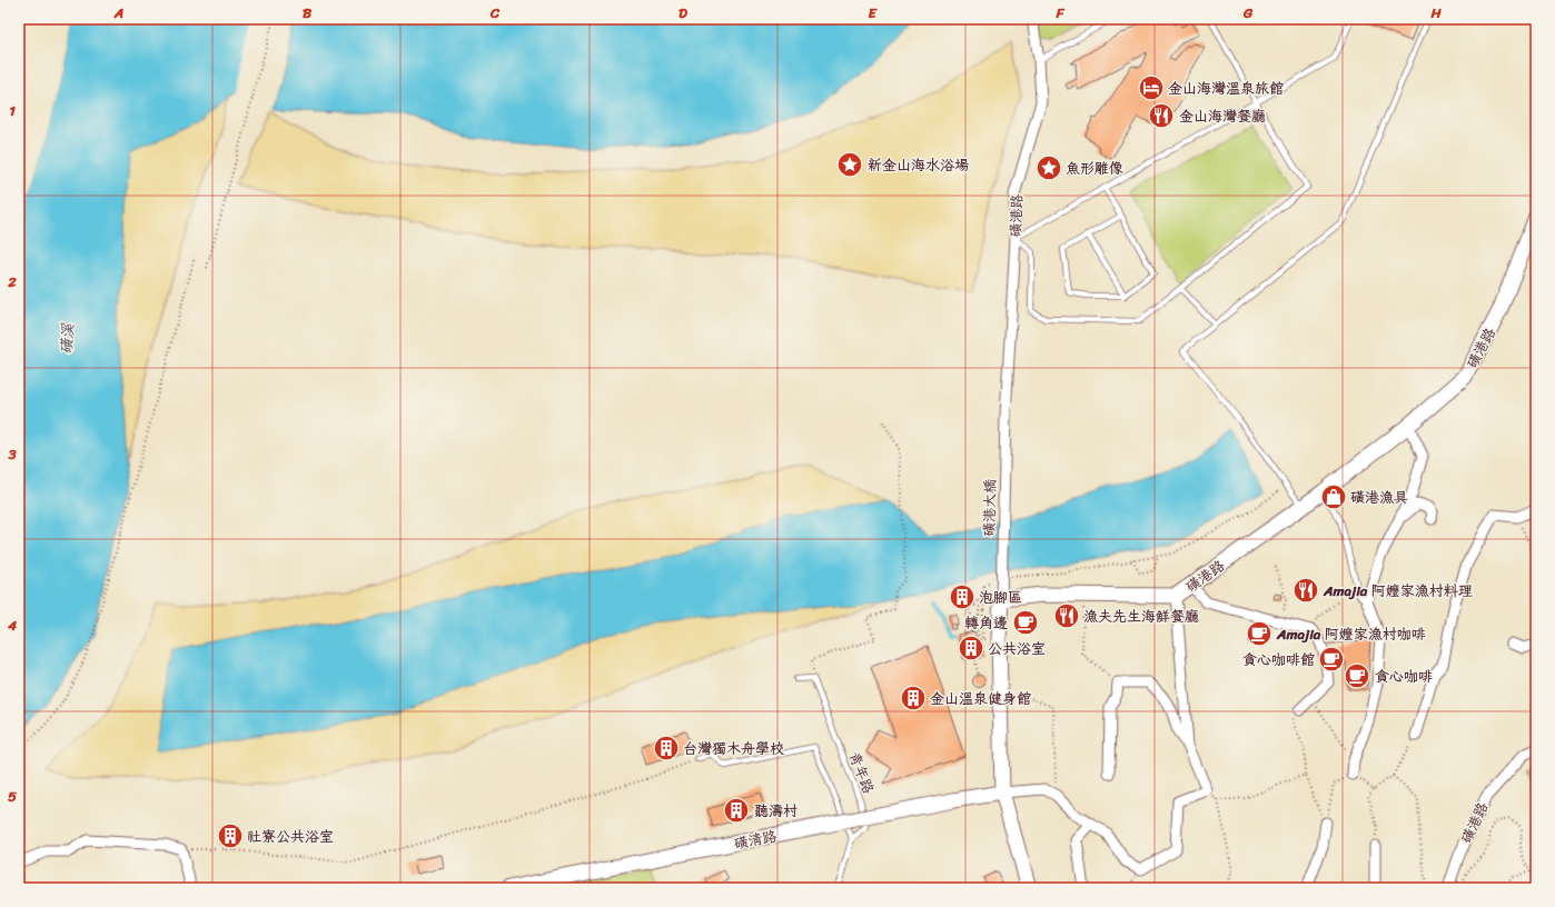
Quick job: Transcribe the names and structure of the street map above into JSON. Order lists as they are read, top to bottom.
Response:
{
  "streets": {
    "street": ["磺港路", "磺港大橋", "磺清路"],
    "lane": ["青年路"]
  },
  "crossings": [
    ["磺港路", "磺港大橋"]
  ],
  "water": ["磺溪"],
  "places": {
    "hotel": ["金山海灣溫泉旅館"],
    "restaurant": ["金山海灣餐廳", "Amajia 阿嬤家漁村料理", "漁夫先生海鮮餐廳"],
    "place": ["新金山海水浴場", "魚形雕像"],
    "shop": ["磺港漁具"],
    "building": [
      "泡腳區",
      "公共浴室",
      "金山溫泉健身館",
      "台灣獨木舟學校",
      "聽濤村",
      "社寮公共浴室"
    ],
    "cafe": [
      "轉角邊",
      "Amajia 阿嬤家漁村咖啡",
      "貪心咖啡館",
      "貪心咖啡"
    ]
  },
  "grid": {
    "columns": [
      "A",
      "B",
      "C",
      "D",
      "E",
      "F",
      "G",
      "H"
    ],
    "rows": [
      "1",
      "2",
      "3",
      "4",
      "5"
    ]
  }
}
